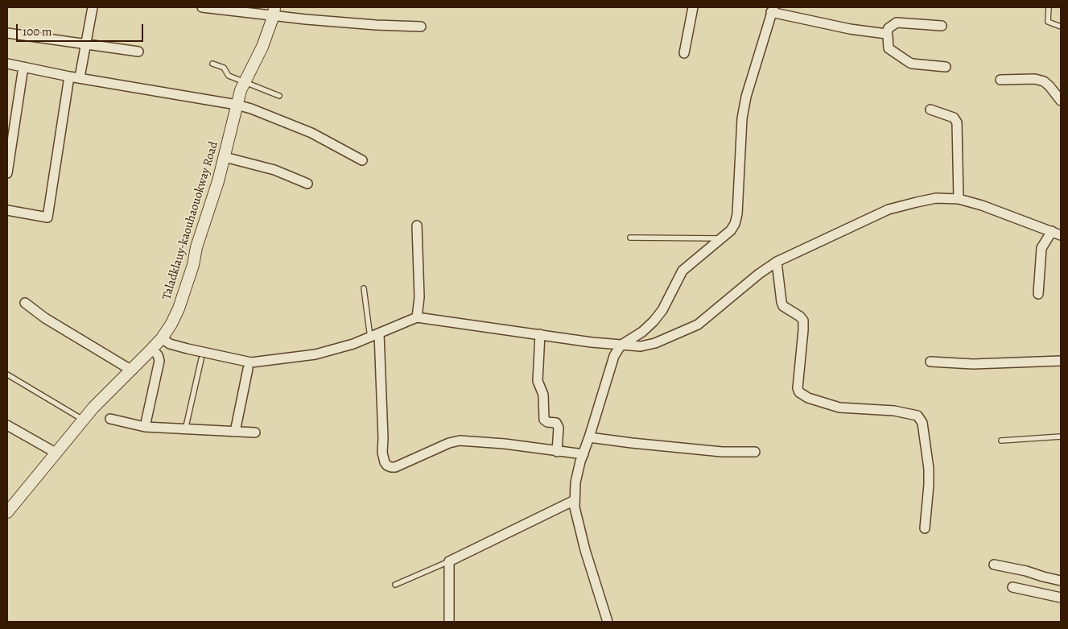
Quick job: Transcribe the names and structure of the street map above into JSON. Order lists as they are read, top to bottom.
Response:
{
  "streets": {
    "street": ["Taladklauy-kaouhaouokway Road"]
  },
  "scale_bar": "100 m"
}
